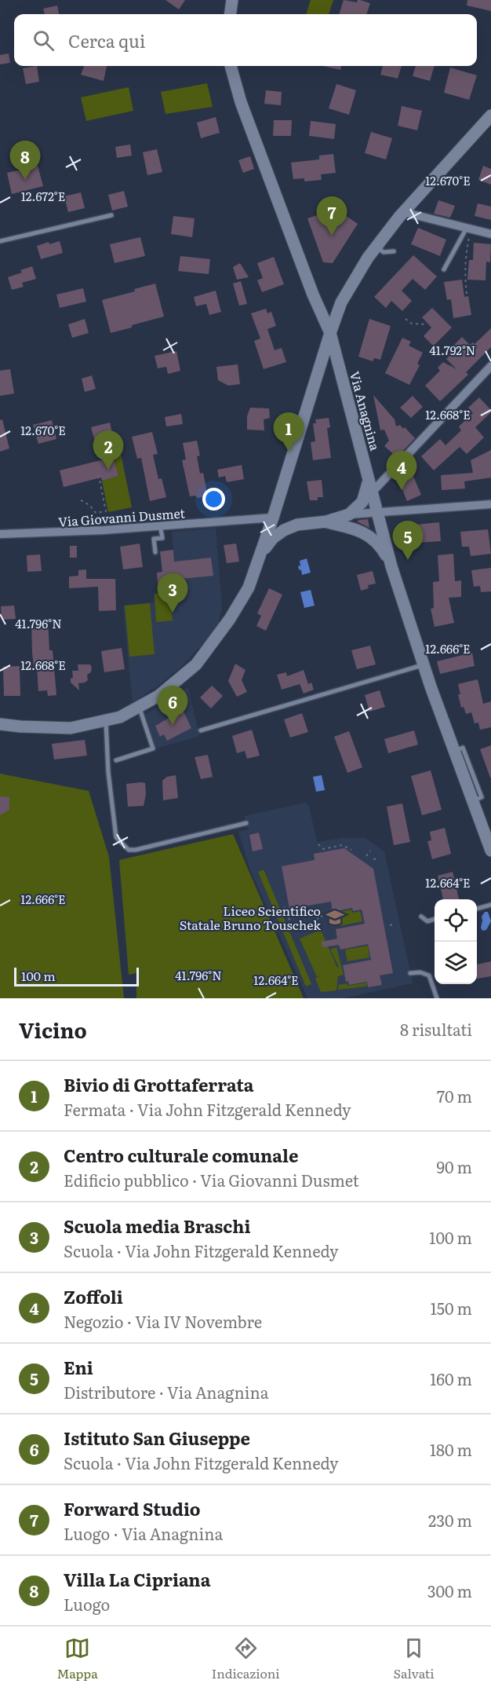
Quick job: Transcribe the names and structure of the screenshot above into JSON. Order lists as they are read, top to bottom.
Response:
{
  "streets": {
    "main road": ["Via Anagnina"],
    "street": ["Via Giovanni Dusmet"]
  },
  "places": {
    "school or university": ["Liceo Scientifico Statale Bruno Touschek"]
  },
  "scale_bar": "100 m",
  "page": {
    "search": "Cerca qui",
    "pins": [
      "8",
      "7",
      "1",
      "2",
      "4",
      "5",
      "3",
      "6"
    ],
    "scale": "100 m",
    "heading": ["Vicino", "8 risultati"],
    "list": [
      {
        "mark": "1",
        "name": "Bivio di Grottaferrata",
        "note": "Fermata · Via John Fitzgerald Kennedy",
        "value": "70 m"
      },
      {
        "mark": "2",
        "name": "Centro culturale comunale",
        "note": "Edificio pubblico · Via Giovanni Dusmet",
        "value": "90 m"
      },
      {
        "mark": "3",
        "name": "Scuola media Braschi",
        "note": "Scuola · Via John Fitzgerald Kennedy",
        "value": "100 m"
      },
      {
        "mark": "4",
        "name": "Zoffoli",
        "note": "Negozio · Via IV Novembre",
        "value": "150 m"
      },
      {
        "mark": "5",
        "name": "Eni",
        "note": "Distributore · Via Anagnina",
        "value": "160 m"
      },
      {
        "mark": "6",
        "name": "Istituto San Giuseppe",
        "note": "Scuola · Via John Fitzgerald Kennedy",
        "value": "180 m"
      },
      {
        "mark": "7",
        "name": "Forward Studio",
        "note": "Luogo · Via Anagnina",
        "value": "230 m"
      },
      {
        "mark": "8",
        "name": "Villa La Cipriana",
        "note": "Luogo",
        "value": "300 m"
      }
    ],
    "nav": ["Mappa", "Indicazioni", "Salvati"]
  },
  "coordinates": [
    "12.670°E",
    "12.672°E",
    "41.792°N",
    "12.668°E",
    "41.796°N",
    "12.666°E",
    "12.664°E"
  ]
}
